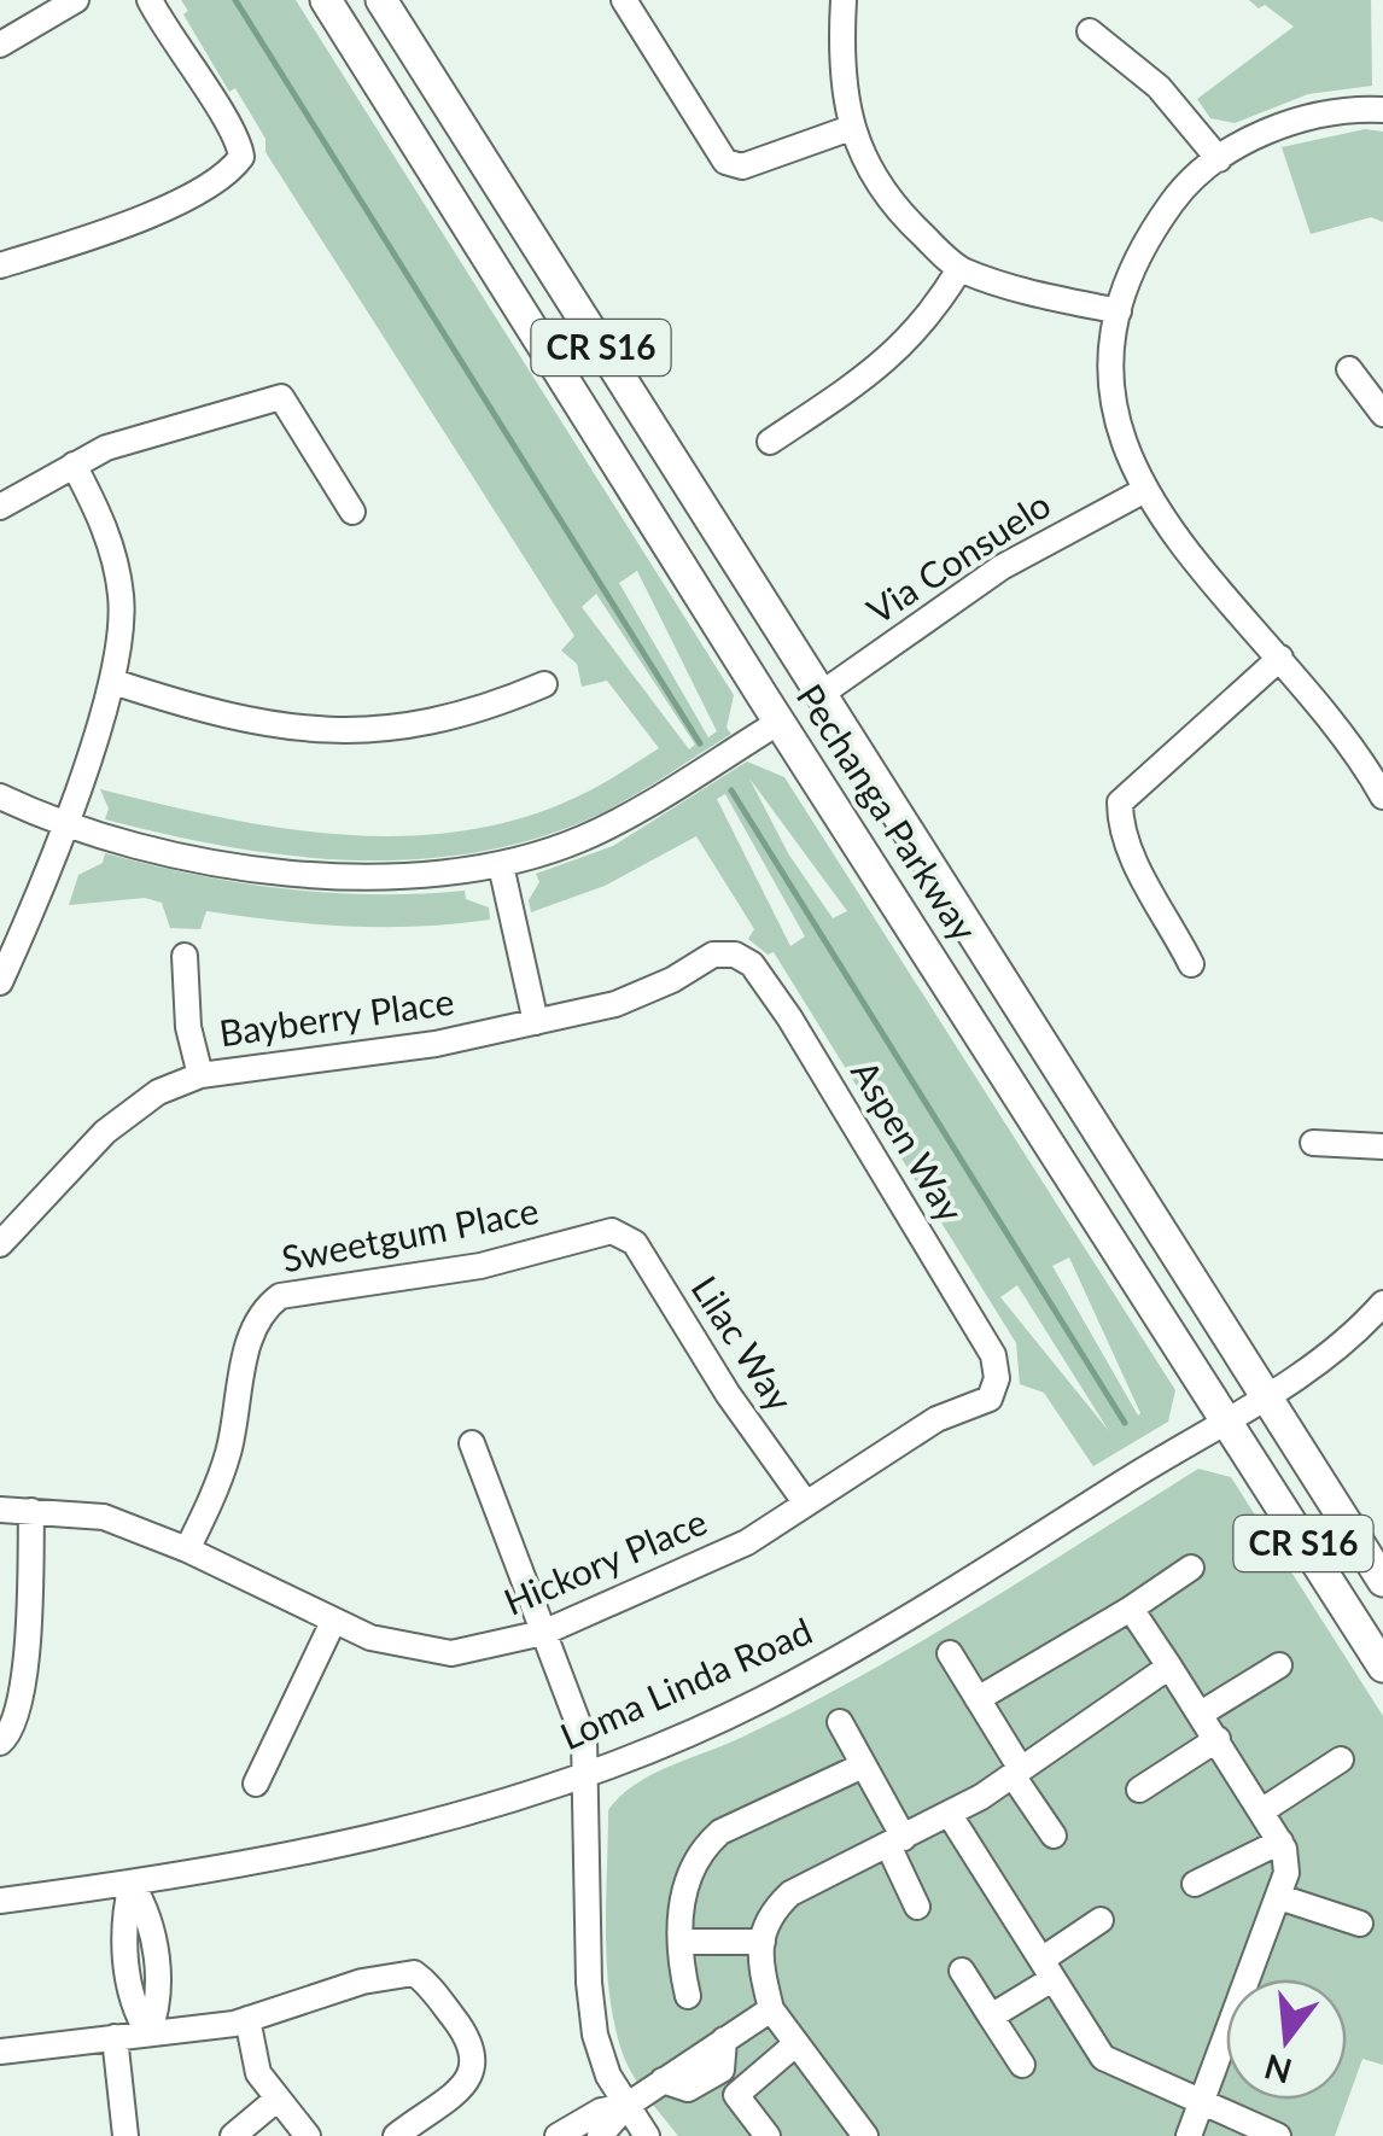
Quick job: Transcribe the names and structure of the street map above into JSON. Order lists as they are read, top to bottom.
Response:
{
  "streets": {
    "main road": ["CR S16", "Pechanga Parkway"],
    "street": [
      "Via Consuelo",
      "Bayberry Place",
      "Aspen Way",
      "Sweetgum Place",
      "Lilac Way",
      "Hickory Place",
      "Loma Linda Road"
    ]
  },
  "crossings": [
    ["Via Consuelo", "Pechanga Parkway"],
    ["Pechanga Parkway", "Loma Linda Road"],
    ["Bayberry Place", "Aspen Way"],
    ["Aspen Way", "Hickory Place"],
    ["Sweetgum Place", "Lilac Way"],
    ["Sweetgum Place", "Hickory Place"],
    ["Lilac Way", "Hickory Place"]
  ],
  "north": "bottom"
}
